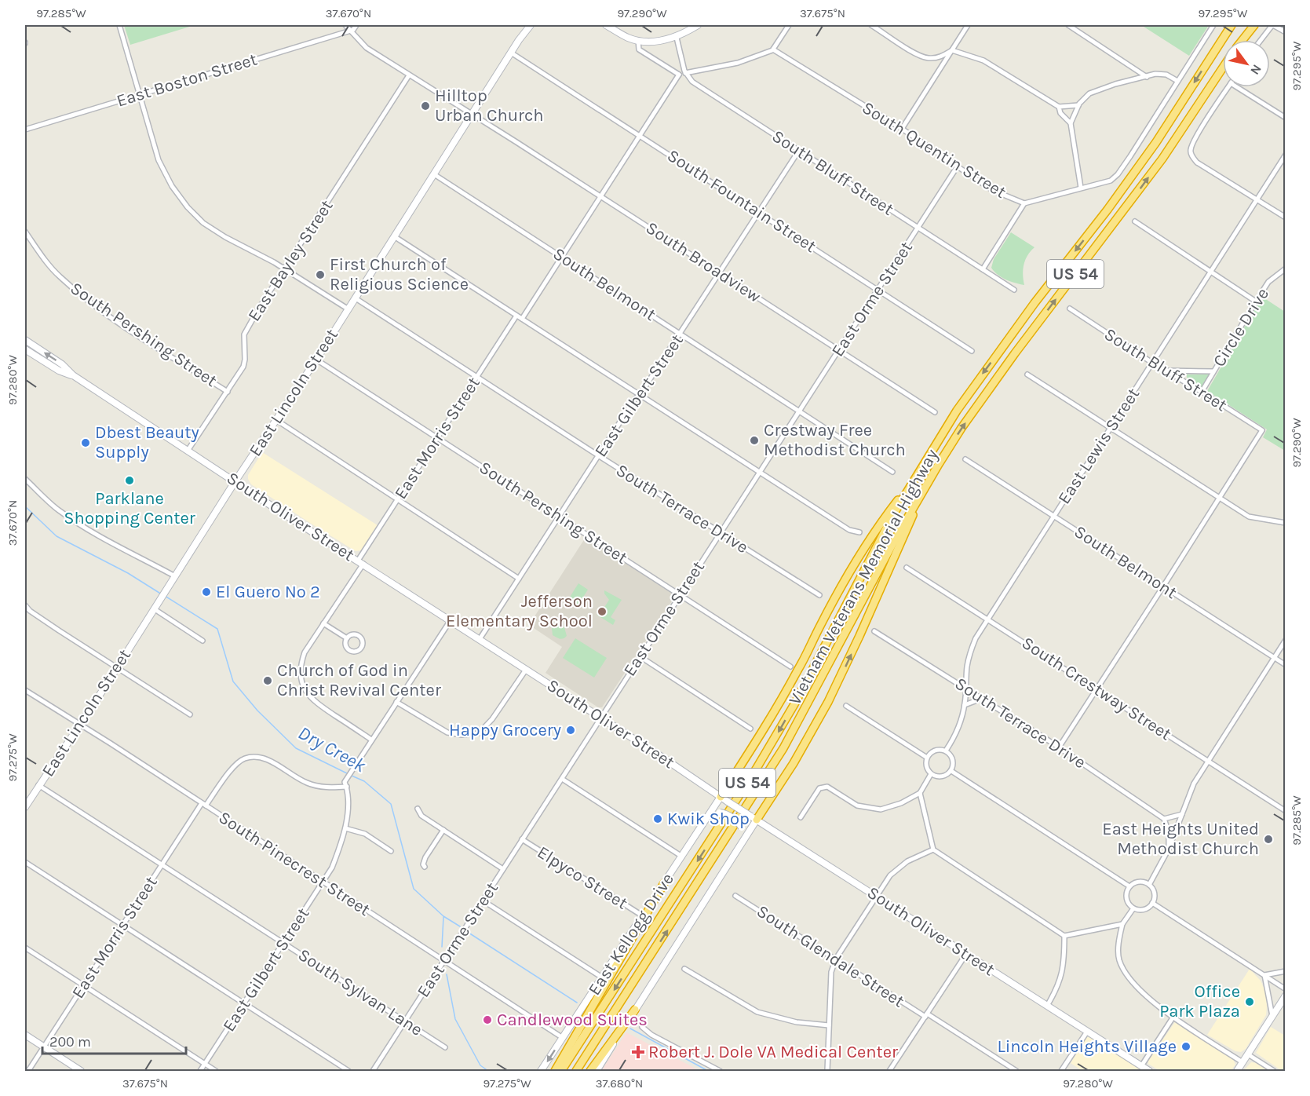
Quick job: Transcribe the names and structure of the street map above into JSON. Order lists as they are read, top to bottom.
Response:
{
  "streets": {
    "highway": ["US 54", "Vietnam Veterans Memorial Highway"],
    "main road": ["East Lincoln Street", "South Oliver Street", "East Kellogg Drive"],
    "street": [
      "East Boston Street",
      "South Quentin Street",
      "South Bluff Street",
      "South Fountain Street",
      "East Bayley Street",
      "South Broadview",
      "South Belmont",
      "East Orme Street",
      "Circle Drive",
      "South Pershing Street",
      "East Gilbert Street",
      "East Morris Street",
      "East Lewis Street",
      "South Terrace Drive",
      "South Crestway Street",
      "South Pinecrest Street",
      "Elpyco Street",
      "South Glendale Street",
      "South Sylvan Lane"
    ]
  },
  "crossings": [
    ["East Boston Street", "South Broadview"],
    ["South Quentin Street", "East Orme Street"],
    ["South Bluff Street", "East Orme Street"],
    ["South Bluff Street", "Circle Drive"],
    ["South Bluff Street", "East Gilbert Street"],
    ["South Bluff Street", "East Lewis Street"],
    ["South Fountain Street", "East Orme Street"],
    ["South Fountain Street", "East Lincoln Street"],
    ["South Fountain Street", "East Gilbert Street"],
    ["East Bayley Street", "South Broadview"],
    ["East Bayley Street", "South Pershing Street"],
    ["East Bayley Street", "South Oliver Street"],
    ["South Broadview", "East Orme Street"],
    ["South Broadview", "East Lincoln Street"],
    ["South Broadview", "East Gilbert Street"],
    ["South Belmont", "East Orme Street"],
    ["South Belmont", "East Lincoln Street"],
    ["South Belmont", "East Gilbert Street"],
    ["South Belmont", "East Lewis Street"],
    ["East Orme Street", "South Pershing Street"],
    ["East Orme Street", "South Terrace Drive"],
    ["East Orme Street", "South Oliver Street"],
    ["East Orme Street", "South Pinecrest Street"],
    ["East Orme Street", "Elpyco Street"],
    ["East Orme Street", "South Sylvan Lane"],
    ["South Pershing Street", "East Lincoln Street"],
    ["South Pershing Street", "East Gilbert Street"],
    ["South Pershing Street", "East Morris Street"],
    ["East Lincoln Street", "South Terrace Drive"],
    ["East Lincoln Street", "South Oliver Street"],
    ["East Lincoln Street", "South Pinecrest Street"],
    ["East Lincoln Street", "South Sylvan Lane"],
    ["East Gilbert Street", "East Morris Street"],
    ["East Gilbert Street", "South Terrace Drive"],
    ["East Gilbert Street", "South Oliver Street"],
    ["East Gilbert Street", "South Pinecrest Street"],
    ["East Gilbert Street", "South Sylvan Lane"],
    ["East Morris Street", "South Terrace Drive"],
    ["East Morris Street", "South Oliver Street"],
    ["East Morris Street", "South Pinecrest Street"],
    ["East Morris Street", "South Sylvan Lane"],
    ["East Lewis Street", "South Terrace Drive"],
    ["East Lewis Street", "South Crestway Street"],
    ["South Oliver Street", "East Kellogg Drive"],
    ["South Pinecrest Street", "East Kellogg Drive"],
    ["Elpyco Street", "East Kellogg Drive"]
  ],
  "water": ["Dry Creek"],
  "places": {
    "other": [
      "Hilltop Urban Church",
      "First Church of Religious Science",
      "Crestway Free Methodist Church",
      "Dbest Beauty Supply",
      "Parklane Shopping Center",
      "El Guero No 2",
      "Jefferson Elementary School",
      "Church of God in Christ Revival Center",
      "Happy Grocery",
      "Kwik Shop",
      "East Heights United Methodist Church",
      "Office Park Plaza",
      "Candlewood Suites",
      "Lincoln Heights Village"
    ],
    "health": ["Robert J. Dole VA Medical Center"]
  },
  "scale_bar": "200 m",
  "north": "bottom right",
  "coordinates": [
    "97.285°W",
    "37.670°N",
    "97.290°W",
    "37.675°N",
    "97.295°W",
    "97.280°W",
    "97.275°W",
    "37.680°N"
  ]
}
